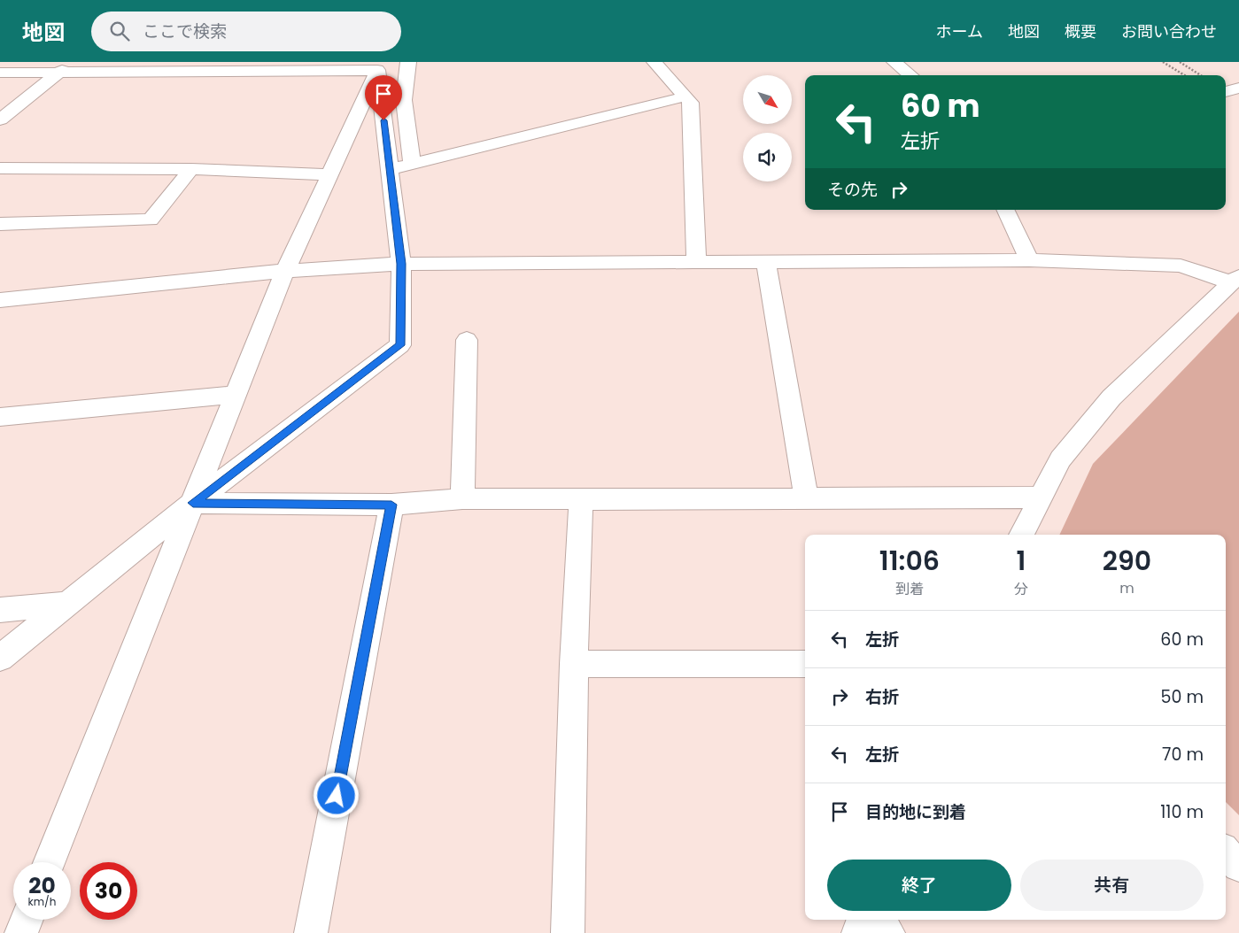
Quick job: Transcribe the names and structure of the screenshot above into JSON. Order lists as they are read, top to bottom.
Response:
{
  "north": "bottom right",
  "page": {
    "header": "地図",
    "search": "ここで検索",
    "nav": [
      "ホーム",
      "地図",
      "概要",
      "お問い合わせ"
    ],
    "turn": ["60 m", "左折"],
    "then": "その先",
    "eta": [
      "11:06",
      "到着",
      "1",
      "分",
      "290",
      "m"
    ],
    "list": [
      {
        "name": "左折",
        "value": "60 m"
      },
      {
        "name": "右折",
        "value": "50 m"
      },
      {
        "name": "左折",
        "value": "70 m"
      },
      {
        "name": "目的地に到着",
        "value": "110 m"
      }
    ],
    "buttons": ["終了", "共有"],
    "speed": "20 km/h",
    "limit": "30"
  }
}
